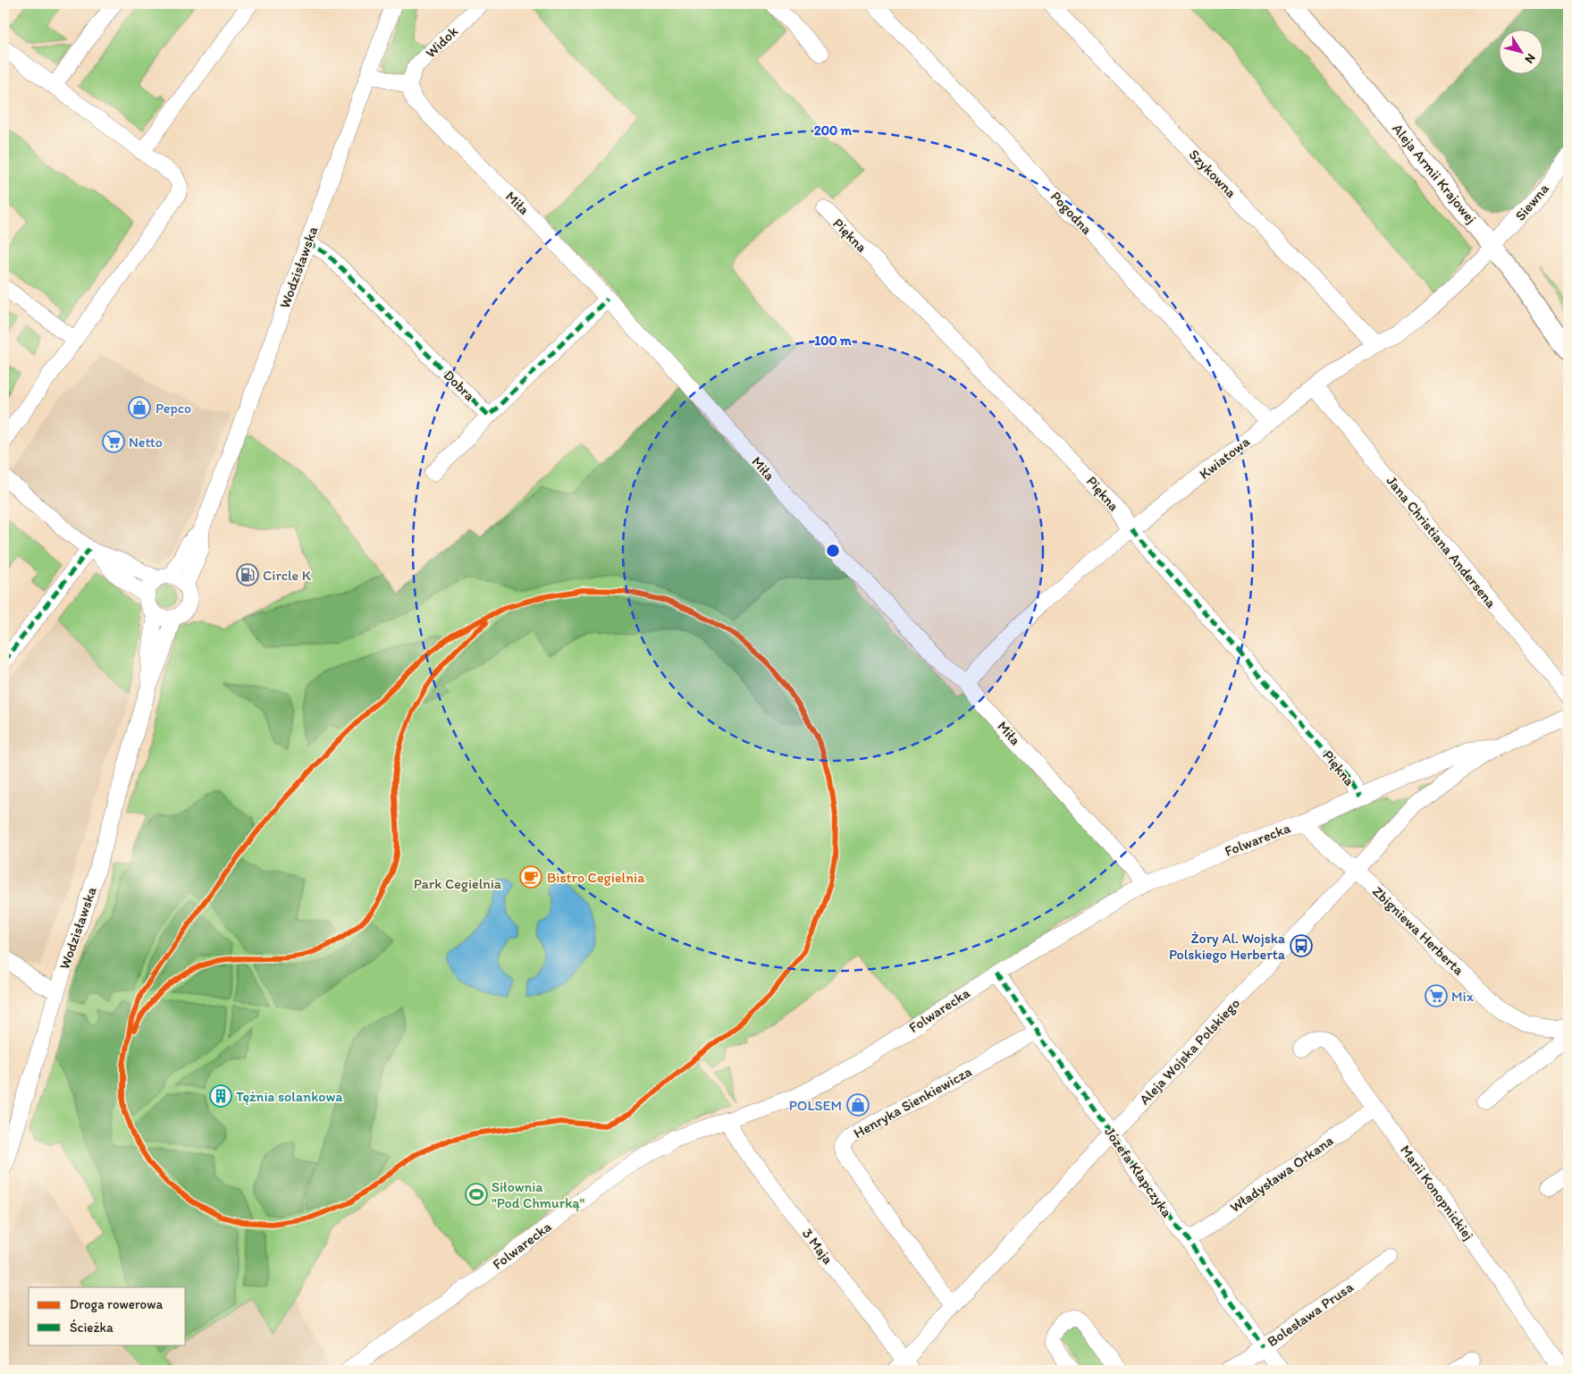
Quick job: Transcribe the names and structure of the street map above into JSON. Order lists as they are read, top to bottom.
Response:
{
  "streets": {
    "main road": ["Aleja Armii Krajowej"],
    "street": [
      "Widok",
      "Szykowna",
      "Siewna",
      "Miła",
      "Pogodna",
      "Piękna",
      "Wodzisławska",
      "Dobra",
      "Kwiatowa",
      "Jana Christiana Andersena",
      "Folwarecka",
      "Zbigniewa Herberta",
      "Aleja Wojska Polskiego",
      "Henryka Sienkiewicza",
      "Józefa Kłapczyka",
      "Władysława Orkana",
      "Marii Konopnickiej",
      "3 Maja",
      "Bolesława Prusa"
    ]
  },
  "crossings": [
    ["Widok", "Miła"],
    ["Szykowna", "Kwiatowa"],
    ["Aleja Armii Krajowej", "Siewna"],
    ["Aleja Armii Krajowej", "Kwiatowa"],
    ["Siewna", "Kwiatowa"],
    ["Miła", "Kwiatowa"],
    ["Miła", "Folwarecka"],
    ["Pogodna", "Kwiatowa"],
    ["Piękna", "Kwiatowa"],
    ["Piękna", "Folwarecka"],
    ["Wodzisławska", "Dobra"],
    ["Kwiatowa", "Jana Christiana Andersena"],
    ["Folwarecka", "Zbigniewa Herberta"],
    ["Folwarecka", "Aleja Wojska Polskiego"],
    ["Folwarecka", "Józefa Kłapczyka"],
    ["Folwarecka", "3 Maja"],
    ["Zbigniewa Herberta", "Aleja Wojska Polskiego"],
    ["Aleja Wojska Polskiego", "Henryka Sienkiewicza"],
    ["Aleja Wojska Polskiego", "Józefa Kłapczyka"],
    ["Aleja Wojska Polskiego", "3 Maja"],
    ["Henryka Sienkiewicza", "Józefa Kłapczyka"],
    ["Józefa Kłapczyka", "Władysława Orkana"],
    ["Józefa Kłapczyka", "Bolesława Prusa"],
    ["Władysława Orkana", "Marii Konopnickiej"]
  ],
  "parks": ["Park Cegielnia"],
  "places": {
    "shop": ["Pepco", "POLSEM"],
    "supermarket": ["Netto", "Mix"],
    "fuel station": ["Circle K"],
    "cafe": ["Bistro Cegielnia"],
    "bus stop": ["Żory Al. Wojska Polskiego Herberta"],
    "building": ["Tężnia solankowa"],
    "sports": ["Siłownia \"Pod Chmurką\""]
  },
  "legend": ["Droga rowerowa", "Ścieżka"],
  "north": "bottom right",
  "rings": ["200 m", "100 m"]
}
